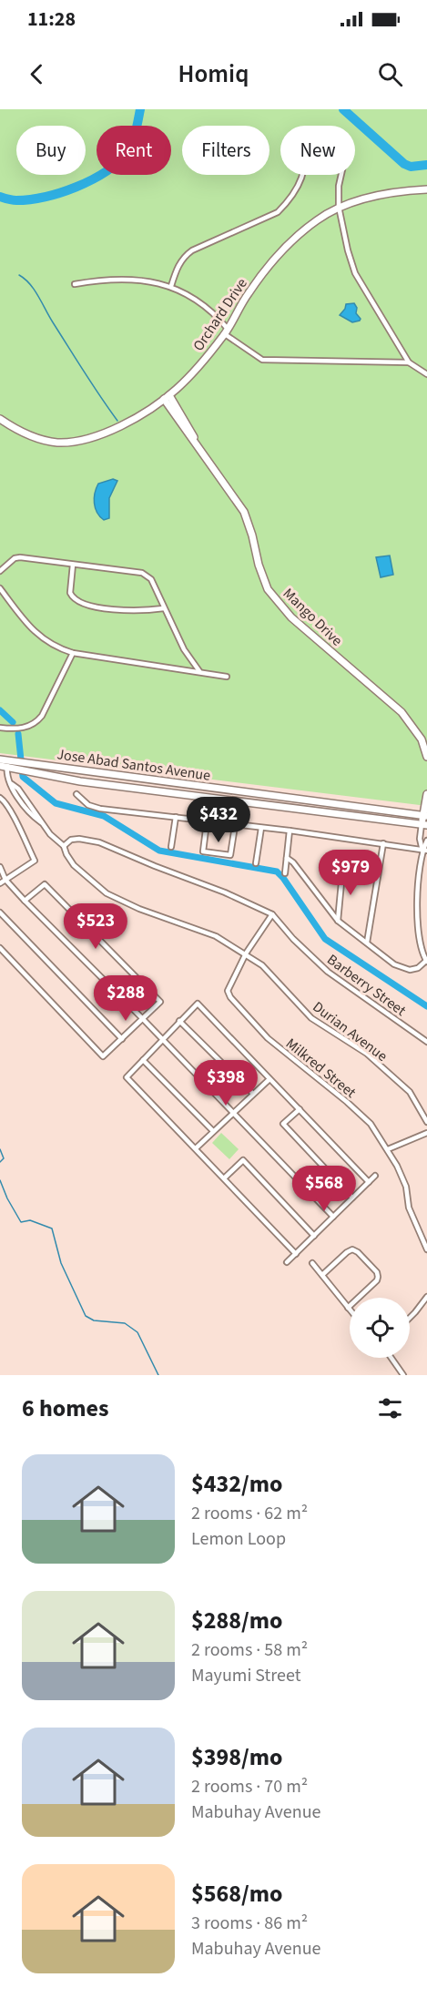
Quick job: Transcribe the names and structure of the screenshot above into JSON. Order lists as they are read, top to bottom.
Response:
{
  "streets": {
    "street": [
      "Orchard Drive",
      "Mango Drive",
      "Jose Abad Santos Avenue",
      "Barberry Street",
      "Durian Avenue",
      "Milkred Street"
    ]
  },
  "crossings": [
    ["Orchard Drive", "Mango Drive"],
    ["Jose Abad Santos Avenue", "Durian Avenue"],
    ["Barberry Street", "Durian Avenue"],
    ["Barberry Street", "Milkred Street"],
    ["Durian Avenue", "Milkred Street"]
  ],
  "page": {
    "status": "11:28",
    "header": "Homiq",
    "chip": [
      "Buy",
      "Rent",
      "Filters",
      "New"
    ],
    "price": [
      "$432",
      "$979",
      "$523",
      "$288",
      "$398",
      "$568"
    ],
    "heading": "6 homes",
    "list": [
      {
        "name": "$432/mo",
        "note": "2 rooms · 62 m² · Lemon Loop"
      },
      {
        "name": "$288/mo",
        "note": "2 rooms · 58 m² · Mayumi Street"
      },
      {
        "name": "$398/mo",
        "note": "2 rooms · 70 m² · Mabuhay Avenue"
      },
      {
        "name": "$568/mo",
        "note": "3 rooms · 86 m² · Mabuhay Avenue"
      }
    ]
  }
}
